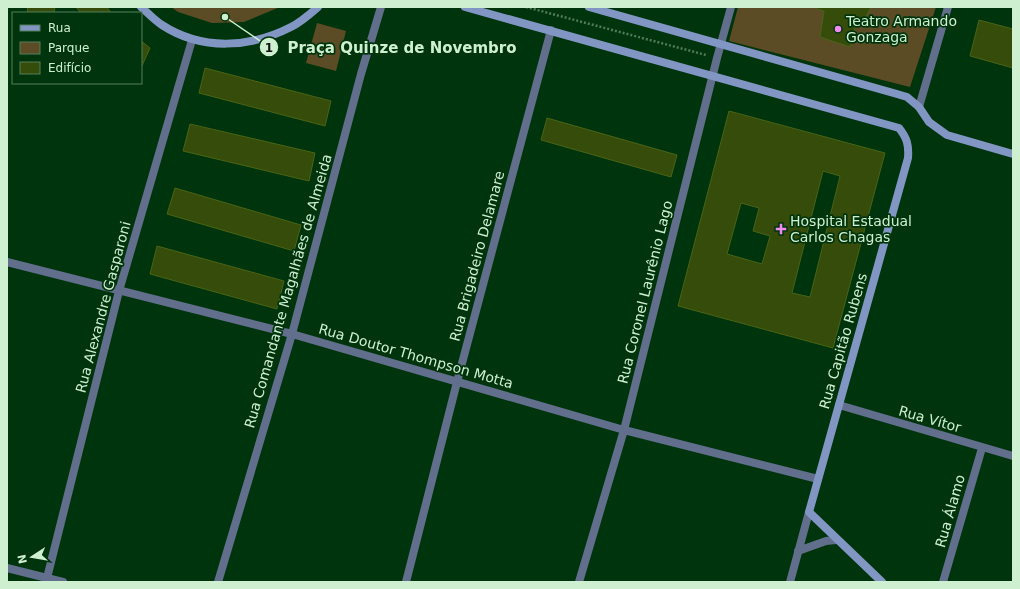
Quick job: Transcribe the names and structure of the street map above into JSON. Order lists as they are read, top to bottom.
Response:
{
  "streets": {
    "main road": ["Rua Capitão Rubens"],
    "street": [
      "Rua Brigadeiro Delamare",
      "Rua Comandante Magalhães de Almeida",
      "Rua Coronel Laurênio Lago",
      "Rua Alexandre Gasparoni",
      "Rua Doutor Thompson Motta",
      "Rua Vítor",
      "Rua Álamo"
    ]
  },
  "crossings": [
    ["Rua Brigadeiro Delamare", "Rua Doutor Thompson Motta"],
    ["Rua Comandante Magalhães de Almeida", "Rua Doutor Thompson Motta"],
    ["Rua Coronel Laurênio Lago", "Rua Capitão Rubens"],
    ["Rua Coronel Laurênio Lago", "Rua Doutor Thompson Motta"],
    ["Rua Alexandre Gasparoni", "Rua Doutor Thompson Motta"],
    ["Rua Capitão Rubens", "Rua Doutor Thompson Motta"],
    ["Rua Capitão Rubens", "Rua Vítor"],
    ["Rua Vítor", "Rua Álamo"]
  ],
  "places": {
    "other": ["Praça Quinze de Novembro", "Teatro Armando Gonzaga"],
    "health": ["Hospital Estadual Carlos Chagas"]
  },
  "legend": ["Rua", "Parque", "Edifício"],
  "north": "left"
}
